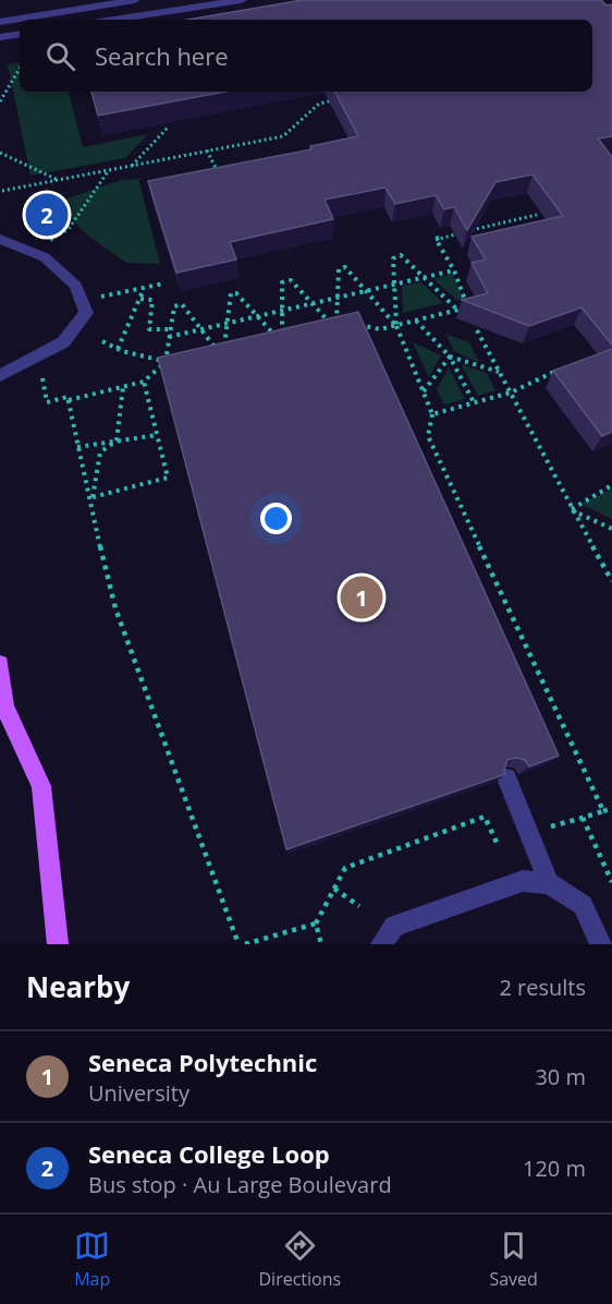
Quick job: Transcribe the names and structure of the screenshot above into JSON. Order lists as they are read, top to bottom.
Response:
{
  "page": {
    "search": "Search here",
    "pins": ["2", "1"],
    "heading": ["Nearby", "2 results"],
    "list": [
      {
        "mark": "1",
        "name": "Seneca Polytechnic",
        "note": "University",
        "value": "30 m"
      },
      {
        "mark": "2",
        "name": "Seneca College Loop",
        "note": "Bus stop · Au Large Boulevard",
        "value": "120 m"
      }
    ],
    "nav": ["Map", "Directions", "Saved"]
  }
}
